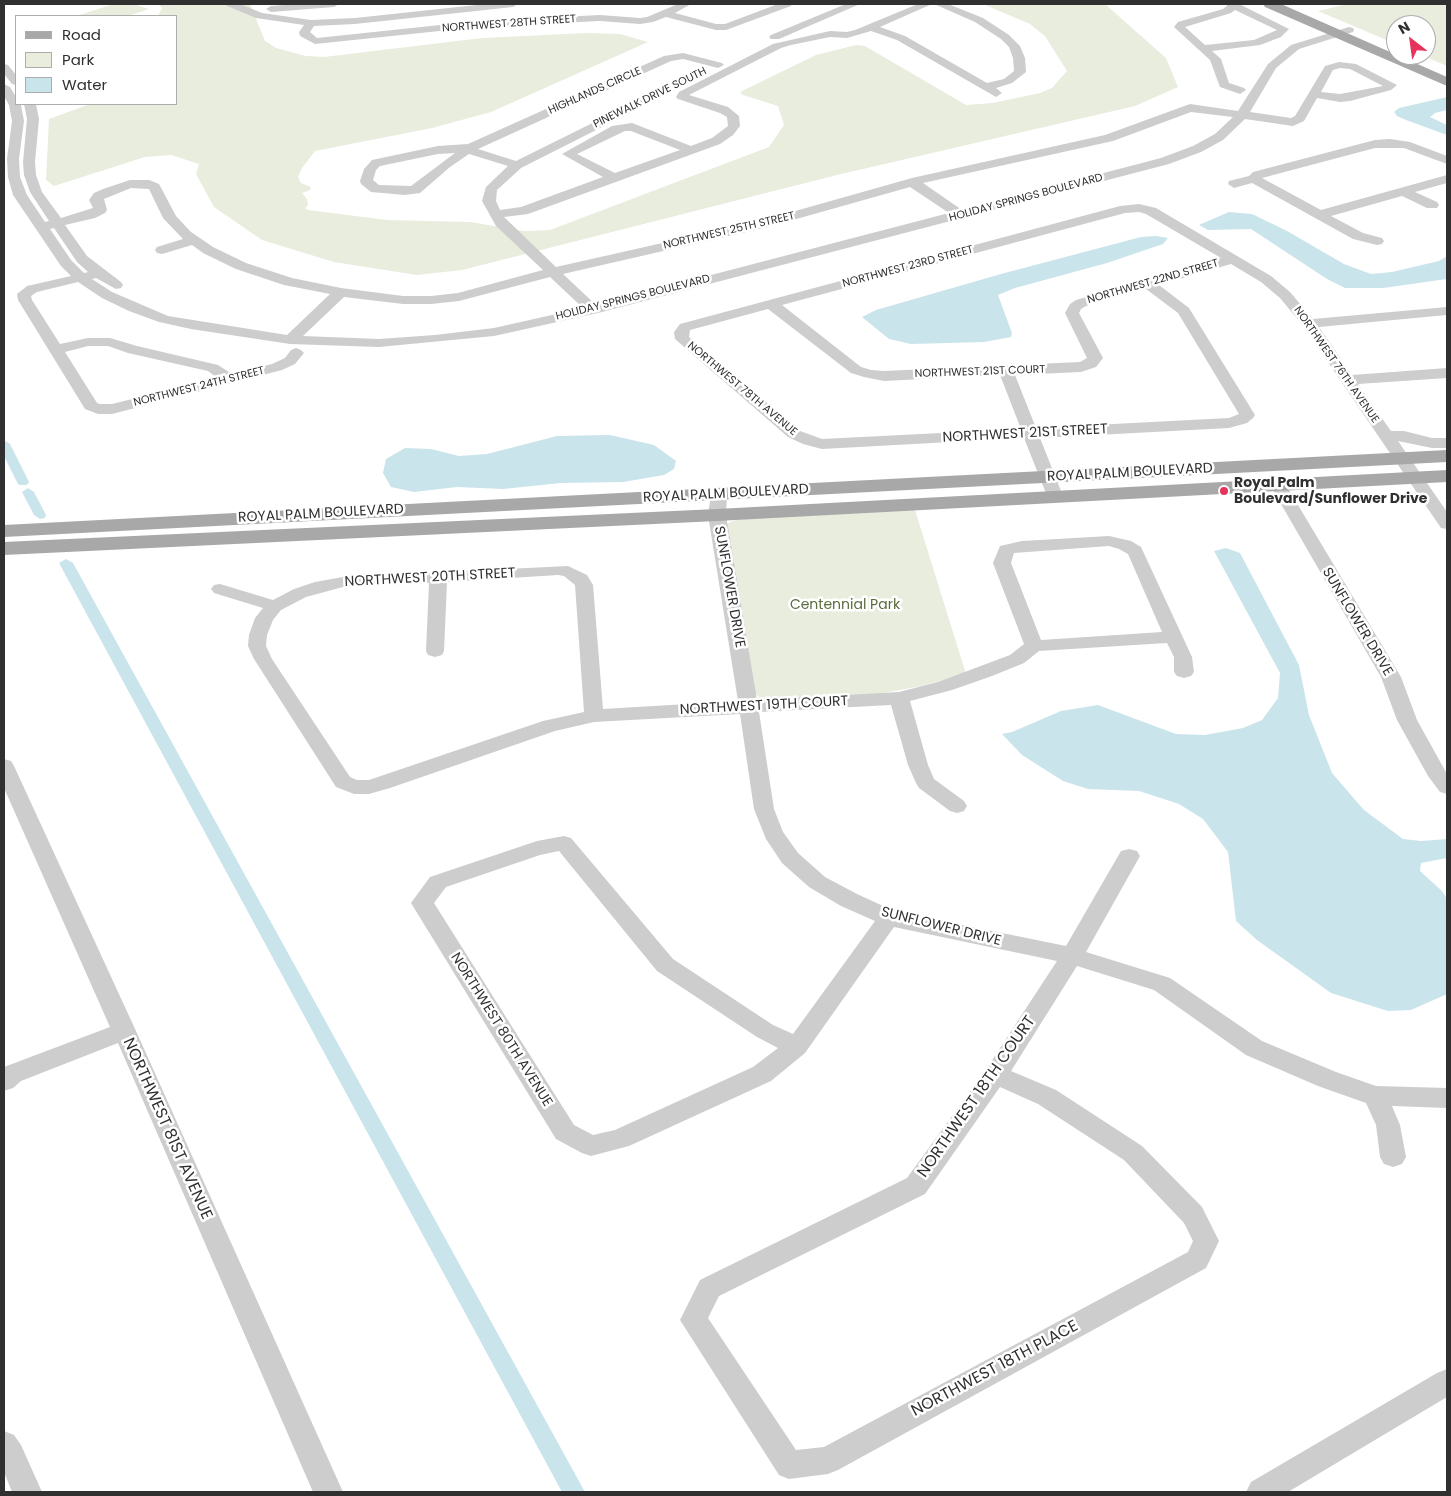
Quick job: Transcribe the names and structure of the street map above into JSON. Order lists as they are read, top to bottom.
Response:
{
  "streets": {
    "main road": ["ROYAL PALM BOULEVARD"],
    "street": [
      "NORTHWEST 28TH STREET",
      "HIGHLANDS CIRCLE",
      "PINEWALK DRIVE SOUTH",
      "HOLIDAY SPRINGS BOULEVARD",
      "NORTHWEST 25TH STREET",
      "NORTHWEST 23RD STREET",
      "NORTHWEST 22ND STREET",
      "NORTHWEST 76TH AVENUE",
      "NORTHWEST 21ST COURT",
      "NORTHWEST 24TH STREET",
      "NORTHWEST 78TH AVENUE",
      "NORTHWEST 21ST STREET",
      "NORTHWEST 20TH STREET",
      "SUNFLOWER DRIVE",
      "NORTHWEST 19TH COURT",
      "NORTHWEST 80TH AVENUE",
      "NORTHWEST 18TH COURT",
      "NORTHWEST 81ST AVENUE",
      "NORTHWEST 18TH PLACE"
    ]
  },
  "crossings": [
    ["HIGHLANDS CIRCLE", "PINEWALK DRIVE SOUTH"],
    ["HOLIDAY SPRINGS BOULEVARD", "NORTHWEST 25TH STREET"],
    ["HOLIDAY SPRINGS BOULEVARD", "NORTHWEST 24TH STREET"],
    ["NORTHWEST 25TH STREET", "NORTHWEST 24TH STREET"],
    ["NORTHWEST 23RD STREET", "NORTHWEST 76TH AVENUE"],
    ["NORTHWEST 23RD STREET", "NORTHWEST 21ST COURT"],
    ["NORTHWEST 23RD STREET", "NORTHWEST 78TH AVENUE"],
    ["NORTHWEST 22ND STREET", "NORTHWEST 76TH AVENUE"],
    ["NORTHWEST 22ND STREET", "NORTHWEST 21ST COURT"],
    ["NORTHWEST 22ND STREET", "NORTHWEST 21ST STREET"],
    ["NORTHWEST 76TH AVENUE", "ROYAL PALM BOULEVARD"],
    ["NORTHWEST 78TH AVENUE", "NORTHWEST 21ST STREET"],
    ["ROYAL PALM BOULEVARD", "SUNFLOWER DRIVE"],
    ["NORTHWEST 20TH STREET", "NORTHWEST 19TH COURT"],
    ["SUNFLOWER DRIVE", "NORTHWEST 19TH COURT"],
    ["SUNFLOWER DRIVE", "NORTHWEST 18TH COURT"],
    ["NORTHWEST 18TH COURT", "NORTHWEST 18TH PLACE"]
  ],
  "parks": ["Centennial Park"],
  "places": ["Royal Palm Boulevard/Sunflower Drive"],
  "legend": ["Road", "Park", "Water"],
  "north": "top left"
}
